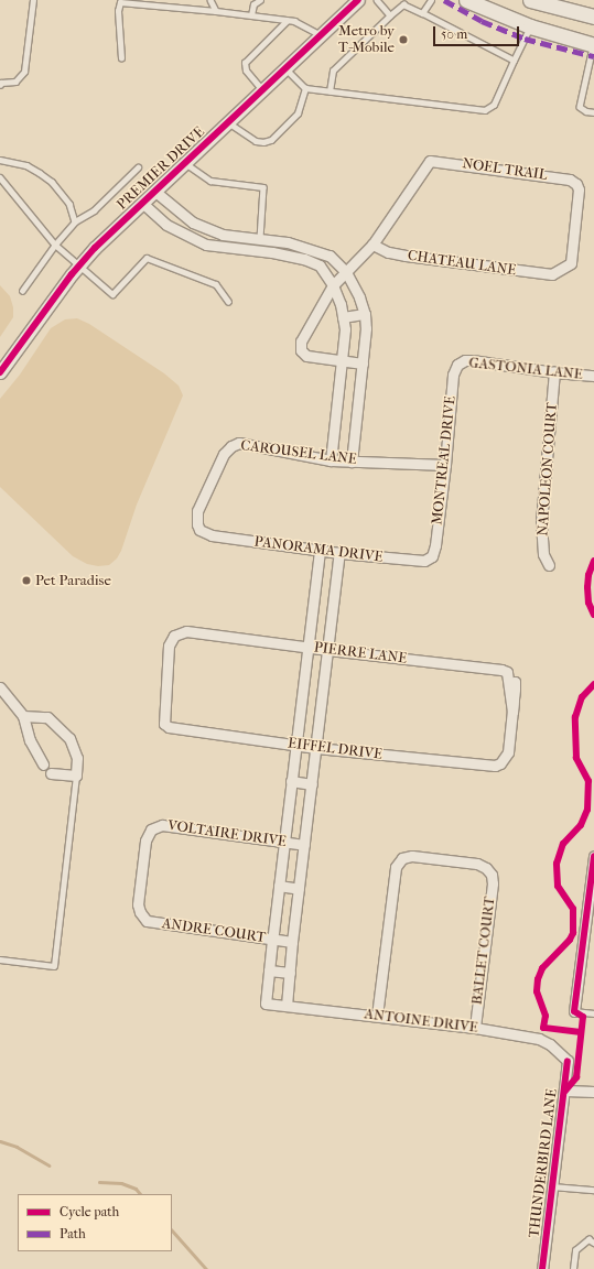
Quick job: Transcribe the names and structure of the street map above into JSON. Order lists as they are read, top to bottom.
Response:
{
  "streets": {
    "street": [
      "PREMIER DRIVE",
      "NOEL TRAIL",
      "CHATEAU LANE",
      "GASTONIA LANE",
      "CAROUSEL LANE",
      "MONTREAL DRIVE",
      "NAPOLEON COURT",
      "PANORAMA DRIVE",
      "PIERRE LANE",
      "EIFFEL DRIVE",
      "VOLTAIRE DRIVE",
      "ANDRE COURT",
      "BALLET COURT",
      "ANTOINE DRIVE",
      "THUNDERBIRD LANE"
    ]
  },
  "crossings": [
    ["NOEL TRAIL", "CHATEAU LANE"],
    ["GASTONIA LANE", "MONTREAL DRIVE"],
    ["GASTONIA LANE", "NAPOLEON COURT"],
    ["CAROUSEL LANE", "MONTREAL DRIVE"],
    ["CAROUSEL LANE", "PANORAMA DRIVE"],
    ["MONTREAL DRIVE", "PANORAMA DRIVE"],
    ["PIERRE LANE", "EIFFEL DRIVE"],
    ["VOLTAIRE DRIVE", "ANDRE COURT"],
    ["BALLET COURT", "ANTOINE DRIVE"],
    ["ANTOINE DRIVE", "THUNDERBIRD LANE"]
  ],
  "places": ["Metro by T-Mobile", "Pet Paradise"],
  "legend": ["Cycle path", "Path"],
  "scale_bar": "50 m"
}
